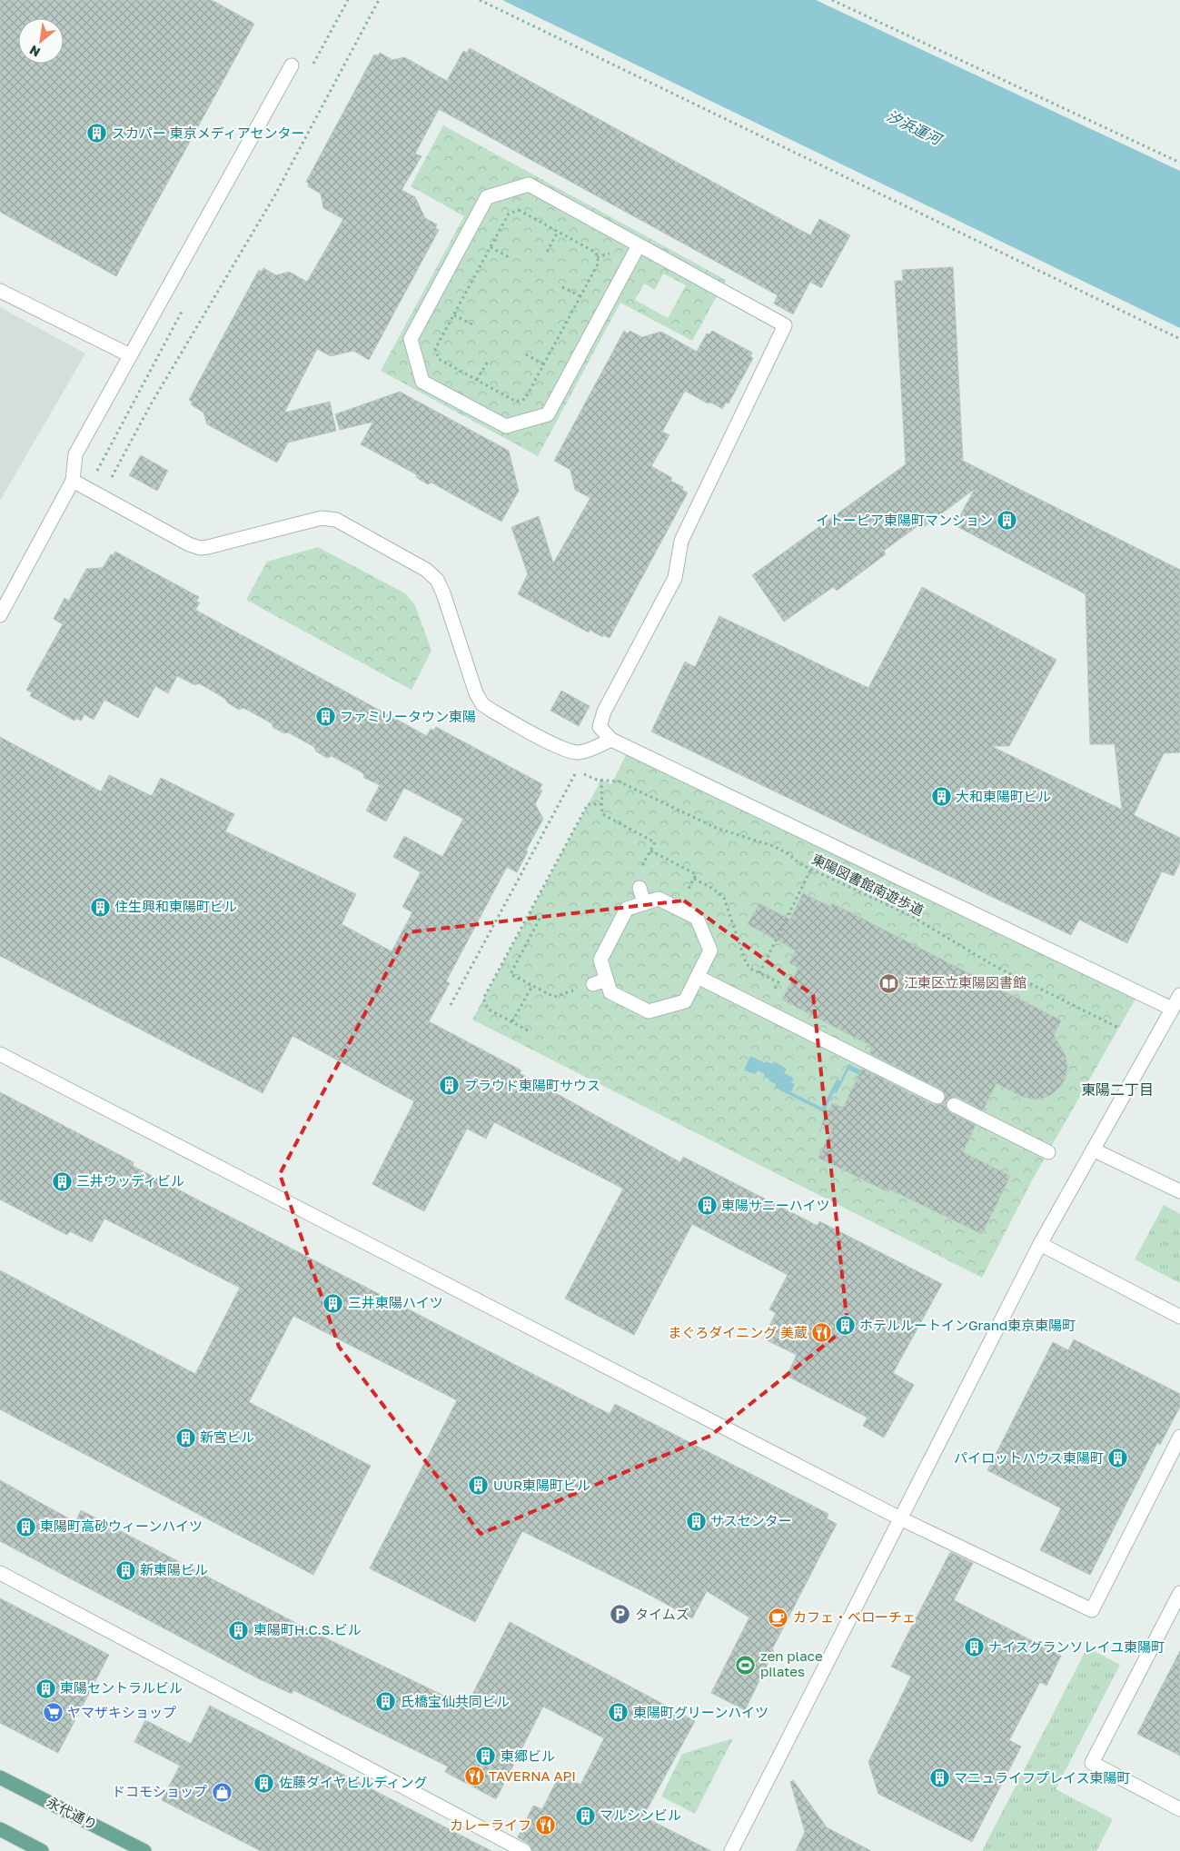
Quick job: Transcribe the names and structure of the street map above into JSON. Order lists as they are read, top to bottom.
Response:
{
  "streets": {
    "main road": ["永代通り"],
    "path": ["東陽図書館南遊歩道"]
  },
  "districts": ["東陽二丁目"],
  "water": ["汐浜運河"],
  "places": {
    "building": [
      "スカパー 東京メディアセンター",
      "イトーピア東陽町マンション",
      "ファミリータウン東陽",
      "大和東陽町ビル",
      "住生興和東陽町ビル",
      "プラウド東陽町サウス",
      "三井ウッディビル",
      "東陽サニーハイツ",
      "三井東陽ハイツ",
      "ホテルルートインGrand東京東陽町",
      "新宮ビル",
      "パイロットハウス東陽町",
      "UUR東陽町ビル",
      "サスセンター",
      "東陽町高砂ウィーンハイツ",
      "新東陽ビル",
      "東陽町H.C.S.ビル",
      "ナイスグランソレイユ東陽町",
      "東陽セントラルビル",
      "氏橋宝仙共同ビル",
      "東陽町グリーンハイツ",
      "東郷ビル",
      "マニュライフプレイス東陽町",
      "佐藤ダイヤビルディング",
      "マルシンビル"
    ],
    "library": ["江東区立東陽図書館"],
    "restaurant": ["まぐろダイニング 美蔵", "TAVERNA API", "カレーライフ"],
    "parking": ["タイムズ"],
    "cafe": ["カフェ・ベローチェ"],
    "sports": ["zen place pilates"],
    "supermarket": ["ヤマザキショップ"],
    "shop": ["ドコモショップ"]
  },
  "north": "bottom left"
}
